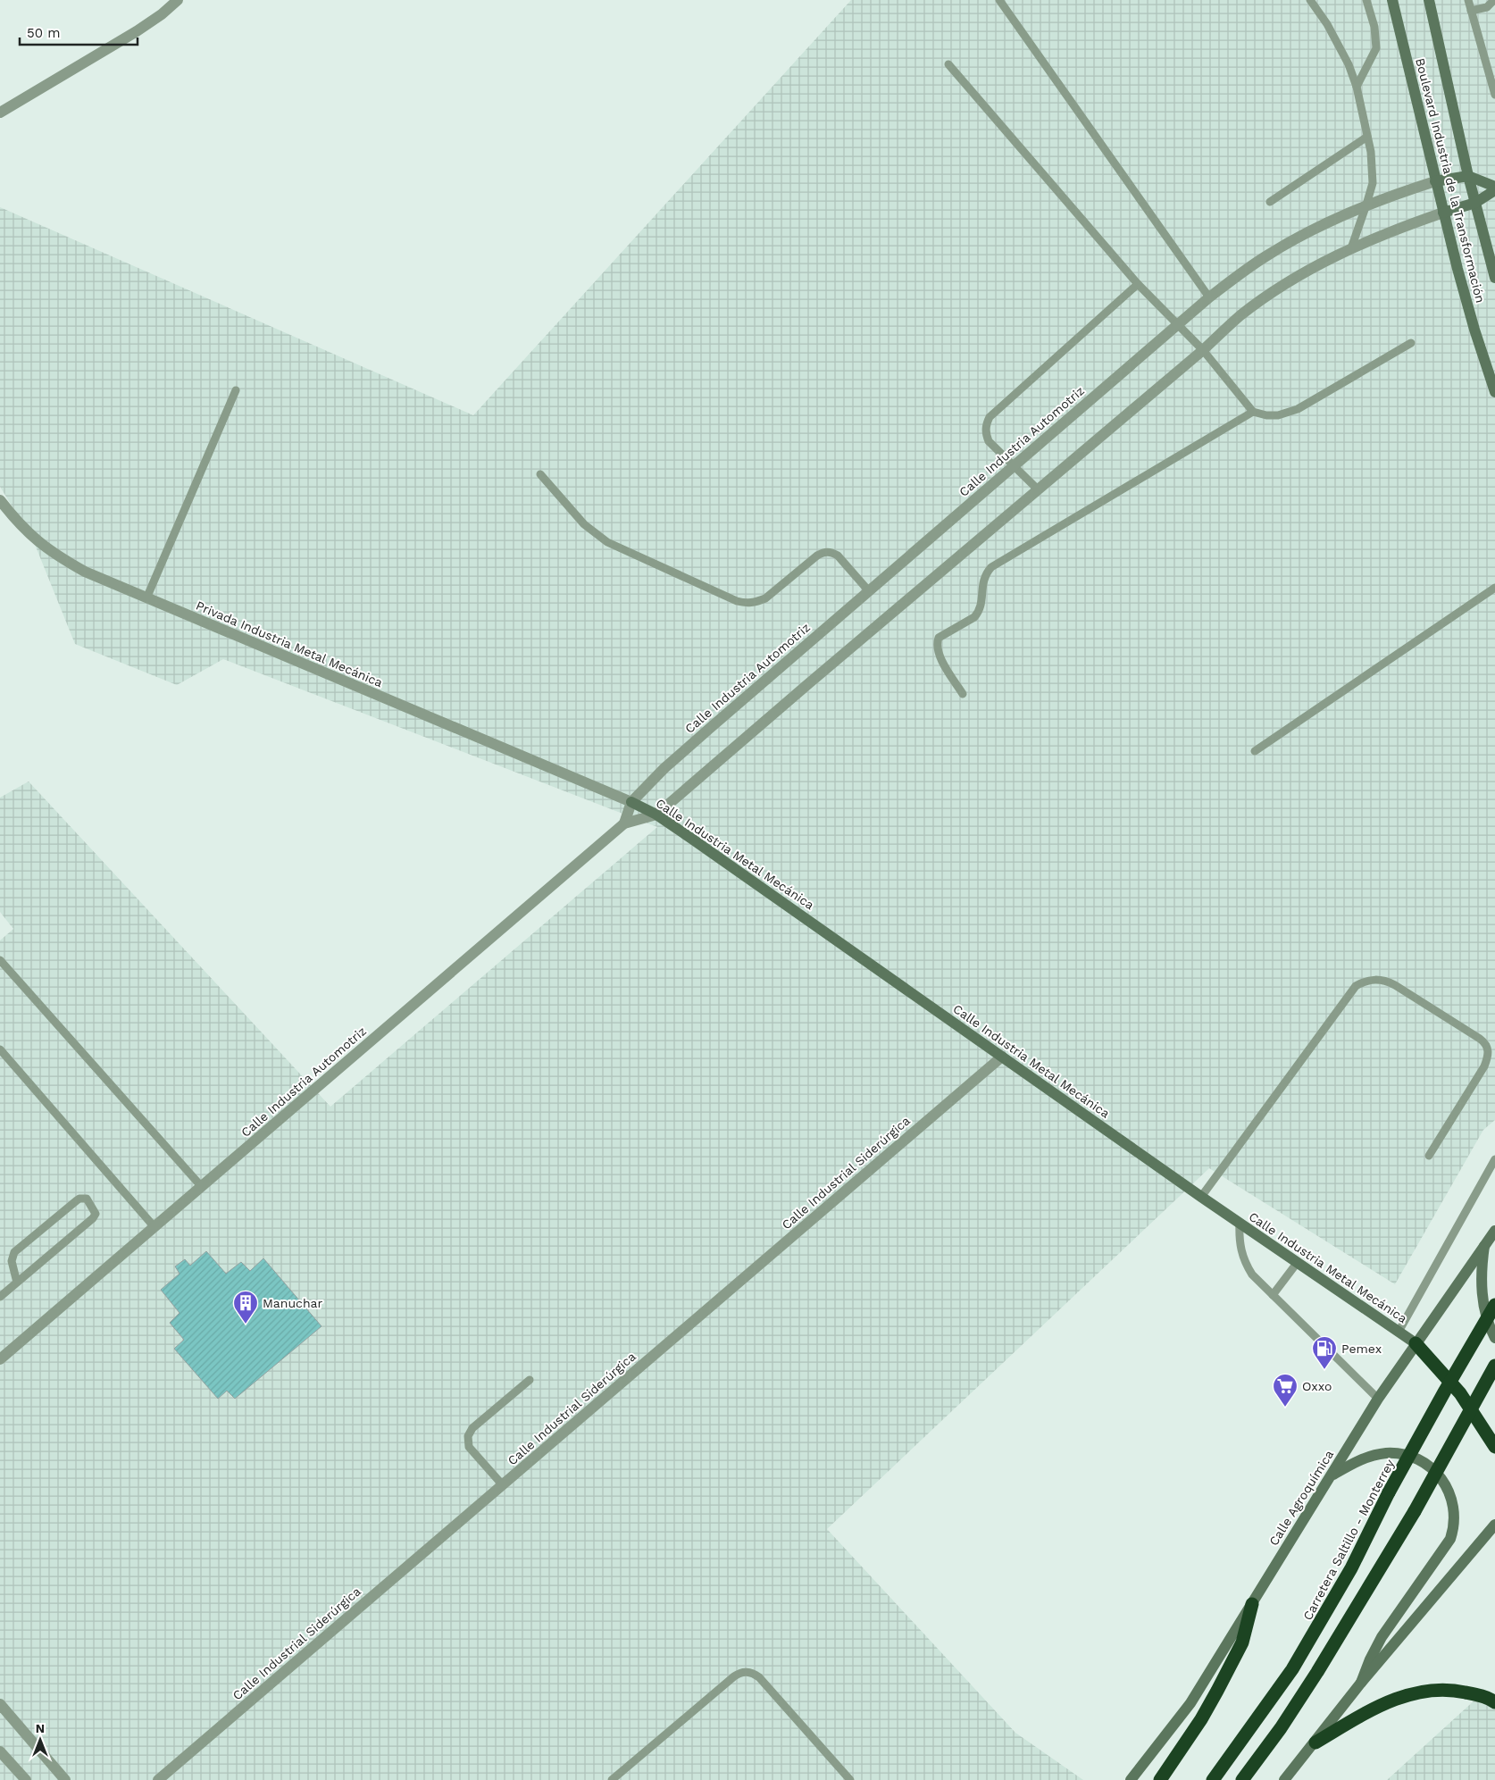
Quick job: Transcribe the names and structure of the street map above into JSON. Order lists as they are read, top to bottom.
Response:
{
  "streets": {
    "highway": ["Carretera Saltillo - Monterrey"],
    "street": [
      "Boulevard Industria de la Transformación",
      "Calle Industria Automotriz",
      "Privada Industria Metal Mecánica",
      "Calle Industria Metal Mecánica",
      "Calle Industrial Siderúrgica",
      "Calle Agroquímica"
    ]
  },
  "crossings": [
    ["Boulevard Industria de la Transformación", "Calle Industria Automotriz"],
    ["Calle Industria Automotriz", "Privada Industria Metal Mecánica"],
    ["Calle Industria Automotriz", "Calle Industria Metal Mecánica"],
    ["Privada Industria Metal Mecánica", "Calle Industria Metal Mecánica"],
    ["Calle Industria Metal Mecánica", "Calle Industrial Siderúrgica"],
    ["Calle Industria Metal Mecánica", "Calle Agroquímica"]
  ],
  "places": {
    "building": ["Manuchar"],
    "fuel station": ["Pemex"],
    "supermarket": ["Oxxo"]
  },
  "scale_bar": "50 m",
  "north": "top"
}
